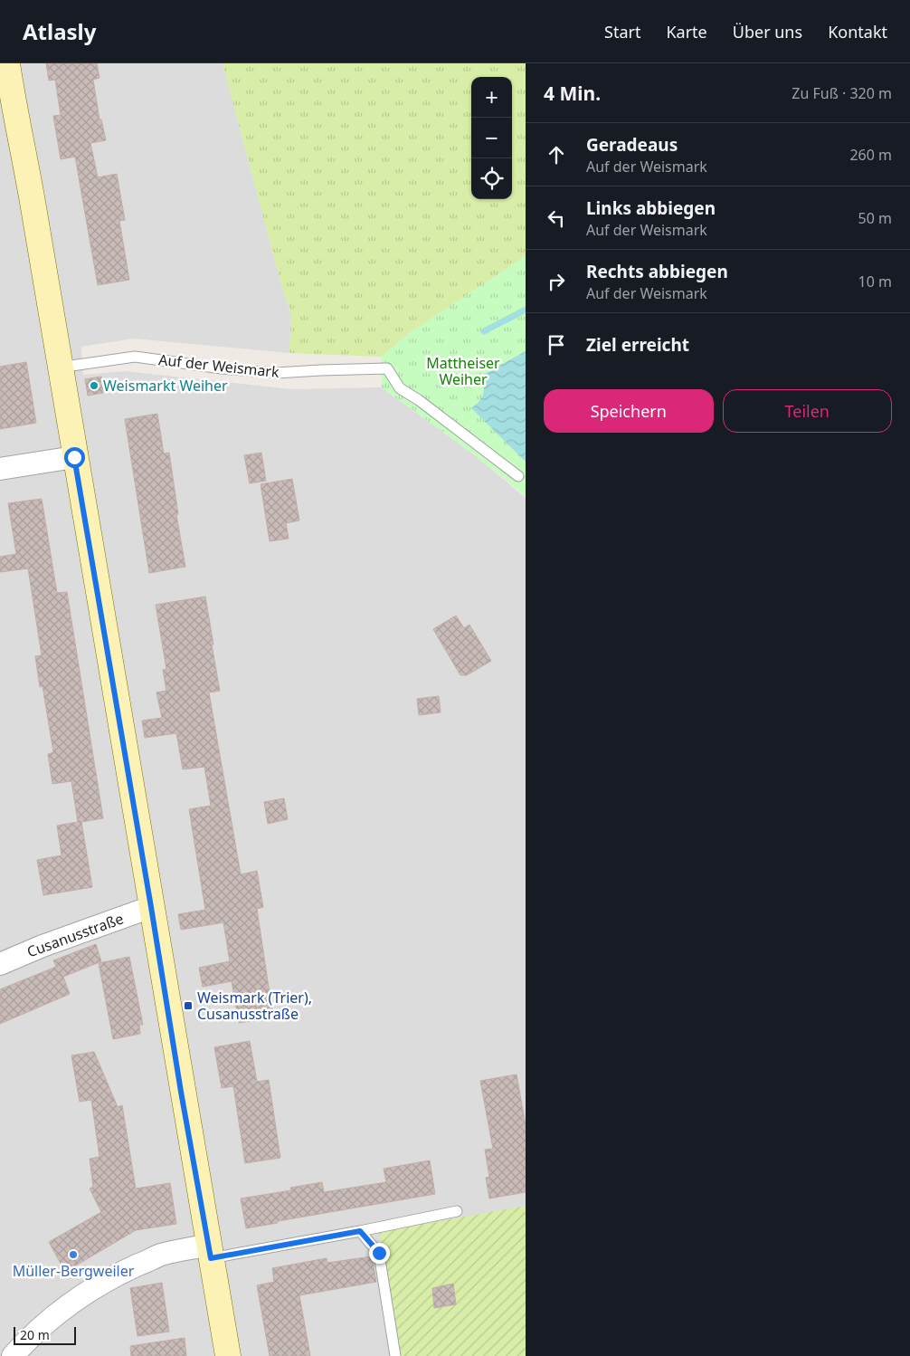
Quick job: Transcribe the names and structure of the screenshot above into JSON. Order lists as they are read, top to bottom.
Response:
{
  "streets": {
    "street": ["Cusanusstraße"],
    "lane": ["Auf der Weismark"]
  },
  "parks": ["Mattheiser Weiher"],
  "places": {
    "other": ["Weismarkt Weiher", "Müller-Bergweiler"],
    "transit": ["Weismark (Trier), Cusanusstraße"]
  },
  "scale_bar": "20 m",
  "page": {
    "header": "Atlasly",
    "nav": [
      "Start",
      "Karte",
      "Über uns",
      "Kontakt"
    ],
    "heading": ["4 Min.", "Zu Fuß · 320 m"],
    "map_buttons": ["+", "−"],
    "list": [
      ["Geradeaus", "Auf der Weismark", "260 m"],
      ["Links abbiegen", "Auf der Weismark", "50 m"],
      ["Rechts abbiegen", "Auf der Weismark", "10 m"],
      "Ziel erreicht"
    ],
    "buttons": ["Speichern", "Teilen"],
    "scale": "20 m"
  }
}
